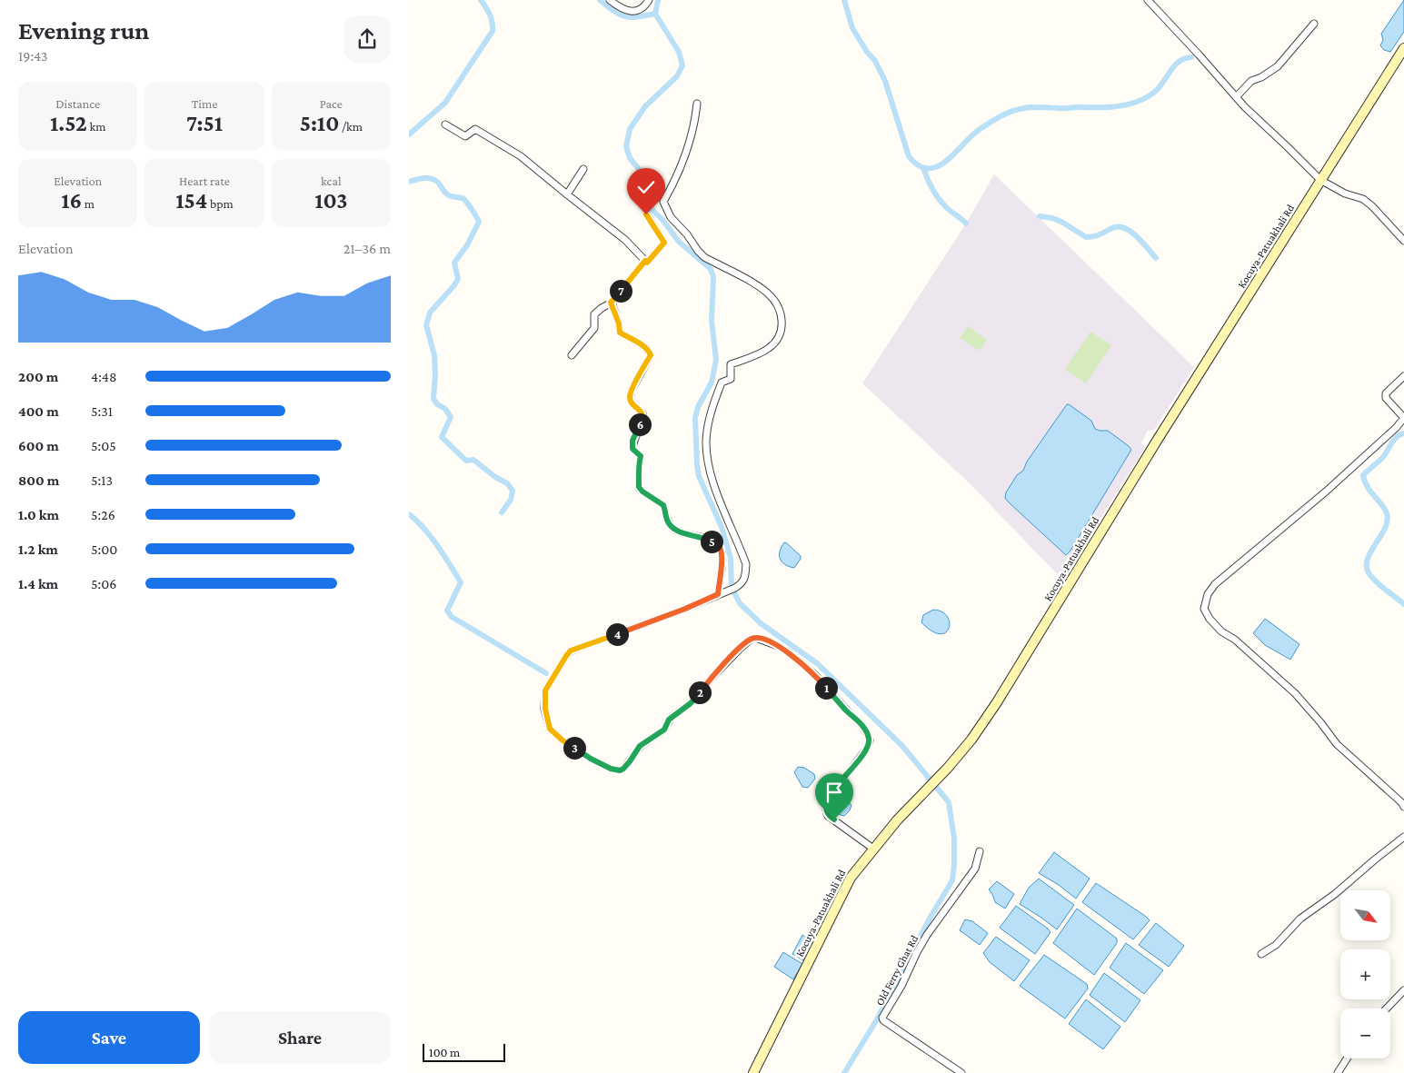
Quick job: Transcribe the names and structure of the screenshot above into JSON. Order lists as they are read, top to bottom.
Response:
{
  "streets": {
    "main road": ["Kocuya-Patuakhali Rd"],
    "street": ["Old Ferry Ghat Rd"]
  },
  "scale_bar": "100 m",
  "north": "bottom right",
  "page": {
    "heading": ["Evening run", "19:43"],
    "stats": [
      ["Distance", "1.52 km"],
      ["Time", "7:51"],
      ["Pace", "5:10 /km"],
      ["Elevation", "16 m"],
      ["Heart rate", "154 bpm"],
      ["kcal", "103"]
    ],
    "chart": ["Elevation", "21–36 m"],
    "pins": [
      "7",
      "6",
      "5",
      "4",
      "1",
      "2",
      "3"
    ],
    "list": [
      {
        "name": "200 m",
        "note": "4:48"
      },
      {
        "name": "400 m",
        "note": "5:31"
      },
      {
        "name": "600 m",
        "note": "5:05"
      },
      {
        "name": "800 m",
        "note": "5:13"
      },
      {
        "name": "1.0 km",
        "note": "5:26"
      },
      {
        "name": "1.2 km",
        "note": "5:00"
      },
      {
        "name": "1.4 km",
        "note": "5:06"
      }
    ],
    "map_buttons": ["+", "−"],
    "buttons": ["Save", "Share"],
    "scale": "100 m"
  }
}
